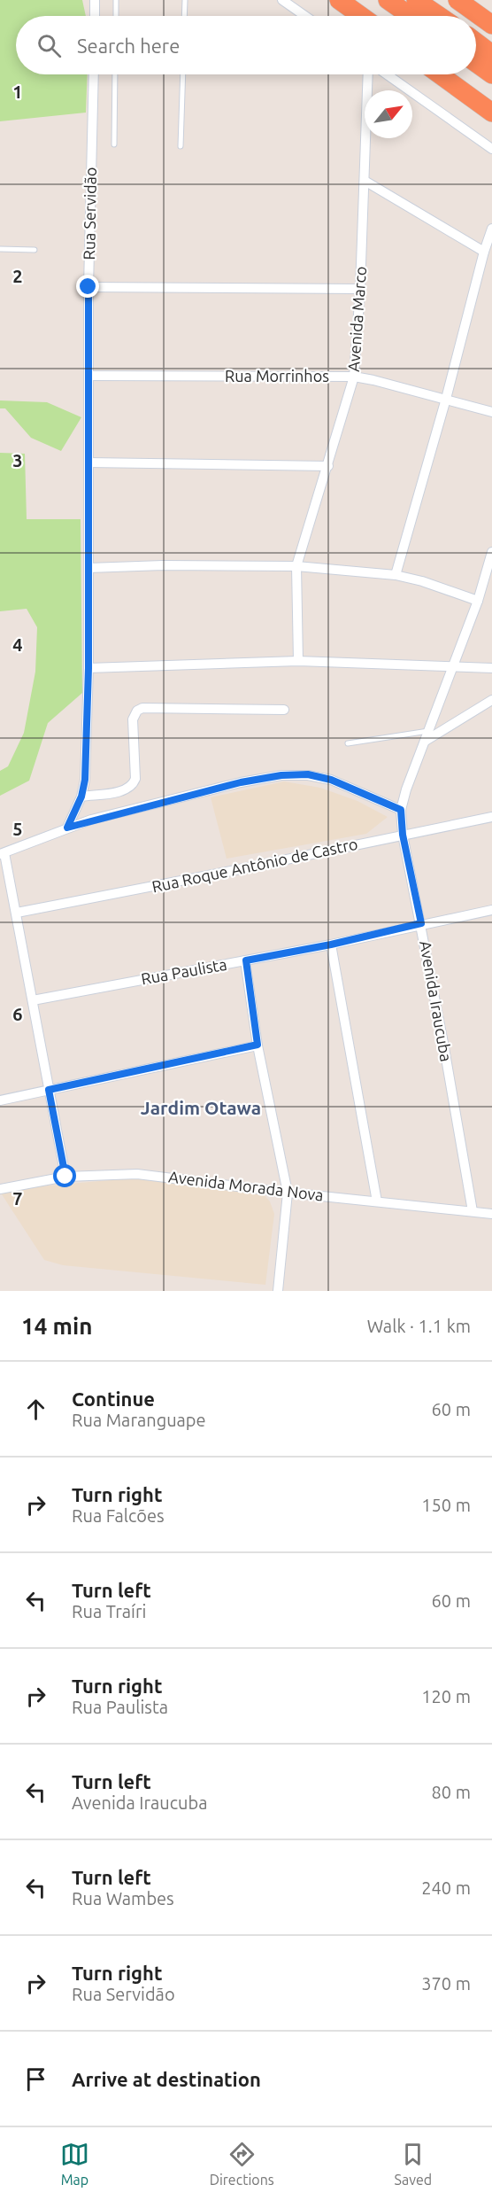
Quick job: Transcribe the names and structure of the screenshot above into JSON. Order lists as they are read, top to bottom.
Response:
{
  "streets": {
    "street": [
      "Rua Servidão",
      "Avenida Marco",
      "Rua Morrinhos",
      "Rua Roque Antônio de Castro",
      "Rua Paulista",
      "Avenida Iraucuba",
      "Avenida Morada Nova"
    ]
  },
  "crossings": [
    ["Rua Servidão", "Rua Morrinhos"],
    ["Avenida Marco", "Rua Morrinhos"],
    ["Rua Roque Antônio de Castro", "Avenida Iraucuba"],
    ["Rua Paulista", "Avenida Iraucuba"],
    ["Avenida Iraucuba", "Avenida Morada Nova"]
  ],
  "districts": ["Jardim Otawa"],
  "north": "top right",
  "page": {
    "search": "Search here",
    "heading": ["14 min", "Walk · 1.1 km"],
    "list": [
      ["Continue", "Rua Maranguape", "60 m"],
      ["Turn right", "Rua Falcões", "150 m"],
      ["Turn left", "Rua Traíri", "60 m"],
      ["Turn right", "Rua Paulista", "120 m"],
      ["Turn left", "Avenida Iraucuba", "80 m"],
      ["Turn left", "Rua Wambes", "240 m"],
      ["Turn right", "Rua Servidão", "370 m"],
      "Arrive at destination"
    ],
    "nav": ["Map", "Directions", "Saved"]
  },
  "grid": {
    "rows": [
      "1",
      "2",
      "3",
      "4",
      "5",
      "6",
      "7"
    ]
  }
}
